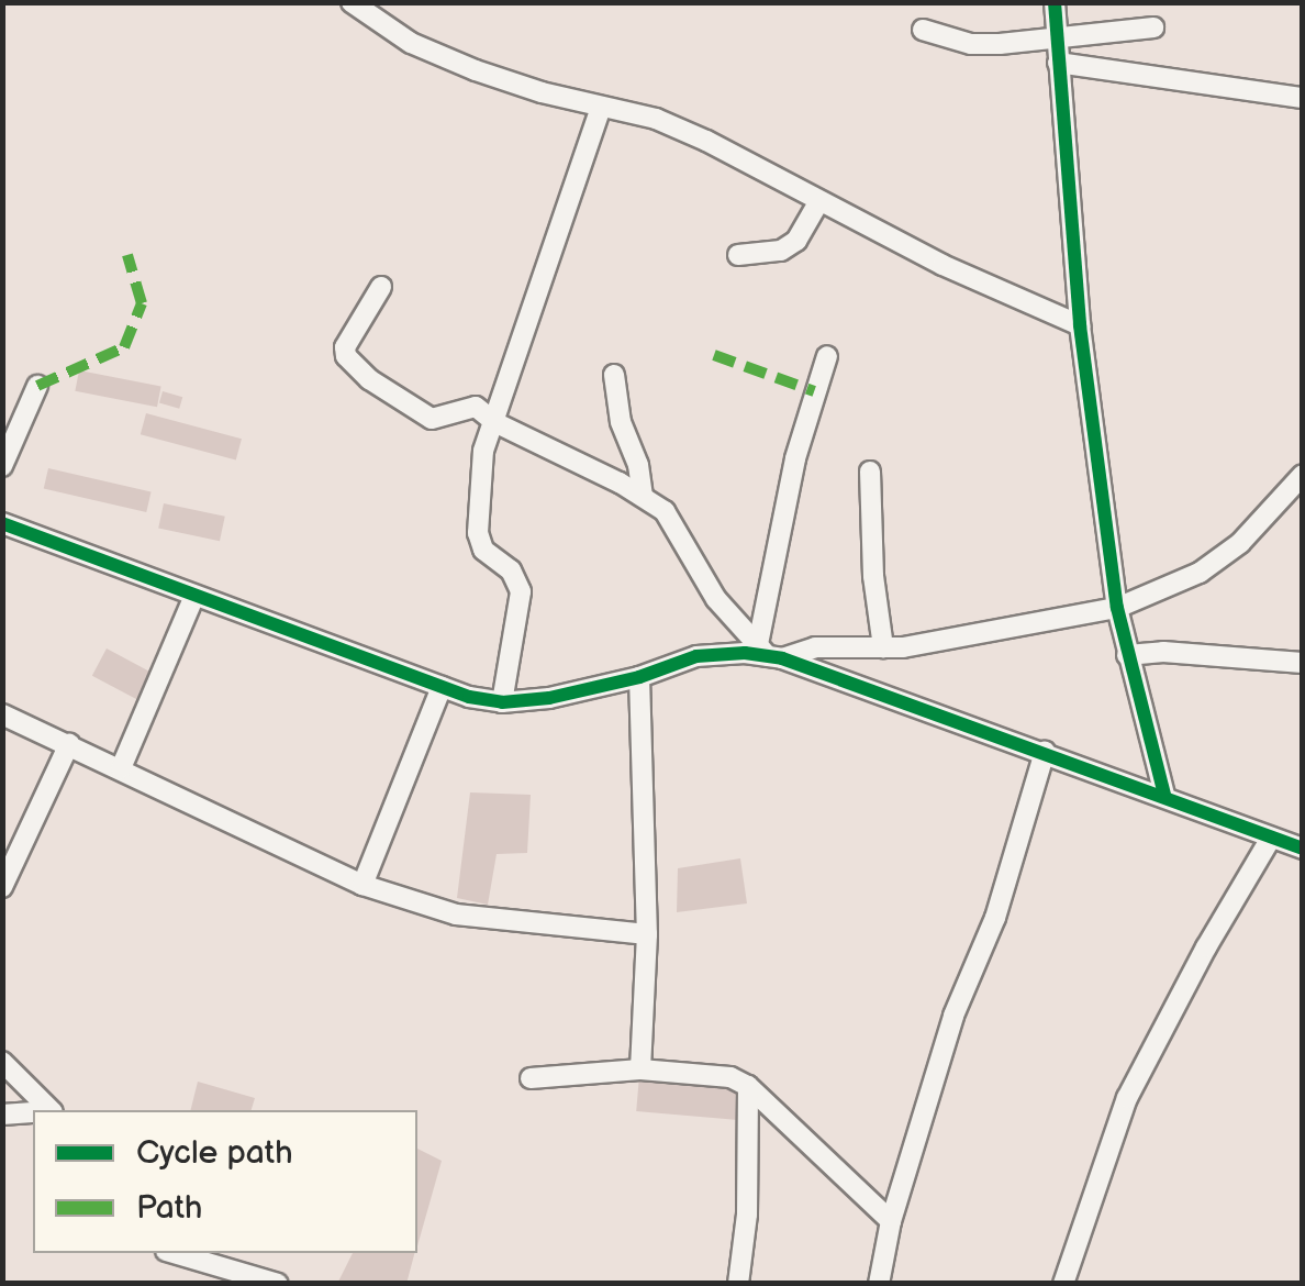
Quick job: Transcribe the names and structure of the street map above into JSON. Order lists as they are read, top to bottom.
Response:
{
  "legend": ["Cycle path", "Path"]
}
